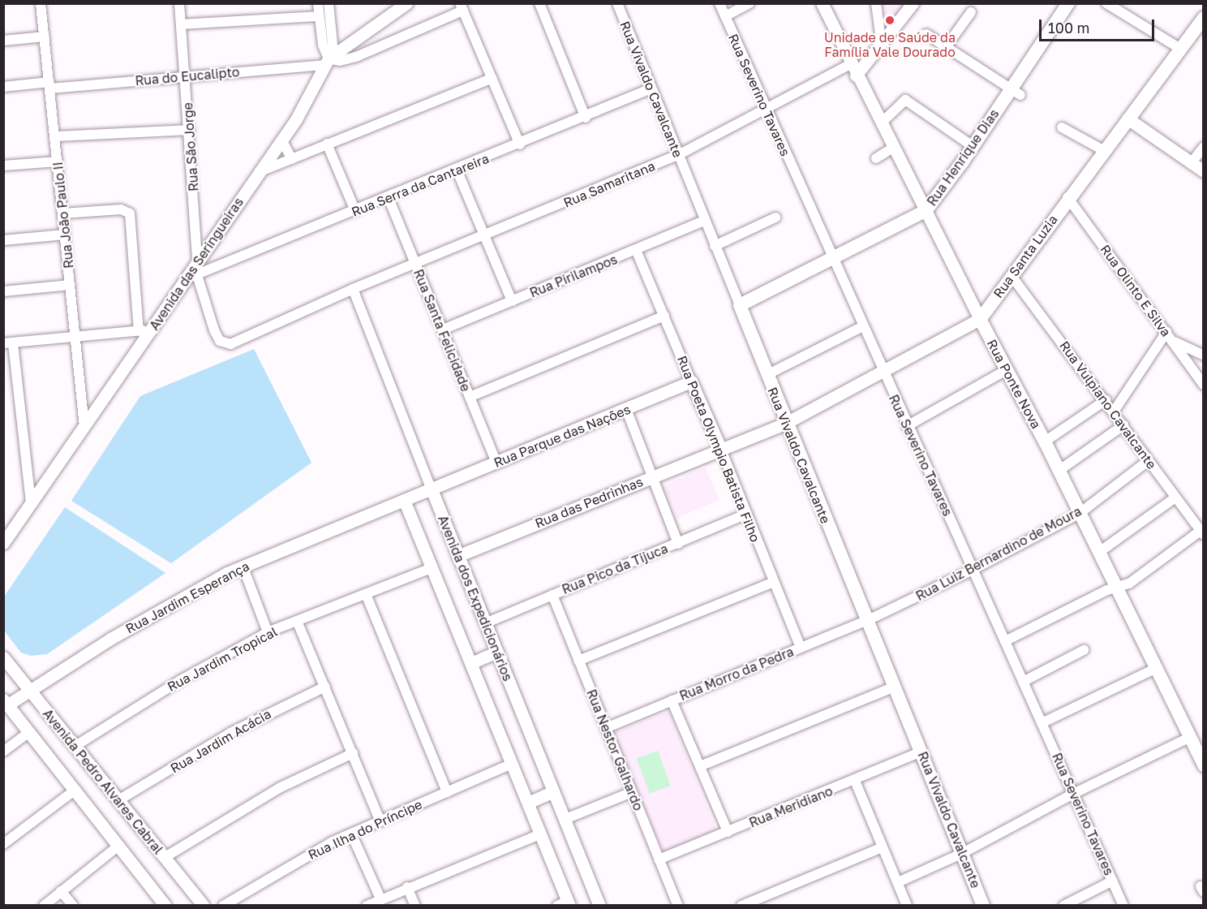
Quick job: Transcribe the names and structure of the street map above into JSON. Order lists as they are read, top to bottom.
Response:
{
  "streets": {
    "main road": [
      "Rua Vivaldo Cavalcante",
      "Rua Henrique Dias",
      "Rua Santa Luzia",
      "Rua Ponte Nova"
    ],
    "street": [
      "Rua do Eucalipto",
      "Rua Severino Tavares",
      "Rua São Jorge",
      "Rua Samaritana",
      "Rua Serra da Cantareira",
      "Rua João Paulo II",
      "Avenida das Seringueiras",
      "Rua Pirilampos",
      "Rua Olinto E Silva",
      "Rua Santa Felicidade",
      "Rua Vulpiano Cavalcante",
      "Rua Parque das Nações",
      "Rua Poeta Olympio Batista Filho",
      "Rua das Pedrinhas",
      "Rua Luiz Bernardino de Moura",
      "Rua Pico da Tijuca",
      "Rua Jardim Esperança",
      "Avenida dos Expedicionários",
      "Rua Jardim Tropical",
      "Rua Morro da Pedra",
      "Rua Jardim Acácia",
      "Rua Nestor Galhardo",
      "Avenida Pedro Alvares Cabral",
      "Rua Meridiano",
      "Rua Ilha do Príncipe"
    ]
  },
  "crossings": [
    ["Rua do Eucalipto", "Rua São Jorge"],
    ["Rua do Eucalipto", "Rua João Paulo II"],
    ["Rua do Eucalipto", "Avenida das Seringueiras"],
    ["Rua Vivaldo Cavalcante", "Rua Henrique Dias"],
    ["Rua Vivaldo Cavalcante", "Rua Samaritana"],
    ["Rua Vivaldo Cavalcante", "Rua Serra da Cantareira"],
    ["Rua Vivaldo Cavalcante", "Rua Santa Luzia"],
    ["Rua Vivaldo Cavalcante", "Rua Pirilampos"],
    ["Rua Vivaldo Cavalcante", "Rua das Pedrinhas"],
    ["Rua Vivaldo Cavalcante", "Rua Luiz Bernardino de Moura"],
    ["Rua Vivaldo Cavalcante", "Rua Morro da Pedra"],
    ["Rua Vivaldo Cavalcante", "Rua Meridiano"],
    ["Rua Severino Tavares", "Rua Henrique Dias"],
    ["Rua Severino Tavares", "Rua Samaritana"],
    ["Rua Severino Tavares", "Rua Santa Luzia"],
    ["Rua Severino Tavares", "Rua Luiz Bernardino de Moura"],
    ["Rua São Jorge", "Avenida das Seringueiras"],
    ["Rua Henrique Dias", "Rua Ponte Nova"],
    ["Rua Samaritana", "Rua Serra da Cantareira"],
    ["Rua Samaritana", "Avenida das Seringueiras"],
    ["Rua Samaritana", "Rua Santa Felicidade"],
    ["Rua Samaritana", "Rua Ponte Nova"],
    ["Rua Samaritana", "Avenida dos Expedicionários"],
    ["Rua Serra da Cantareira", "Avenida das Seringueiras"],
    ["Rua Serra da Cantareira", "Rua Santa Felicidade"],
    ["Rua João Paulo II", "Avenida das Seringueiras"],
    ["Rua Santa Luzia", "Rua Olinto E Silva"],
    ["Rua Santa Luzia", "Rua Ponte Nova"],
    ["Rua Santa Luzia", "Rua Vulpiano Cavalcante"],
    ["Rua Santa Luzia", "Rua das Pedrinhas"],
    ["Rua Pirilampos", "Rua Santa Felicidade"],
    ["Rua Pirilampos", "Rua Poeta Olympio Batista Filho"],
    ["Rua Santa Felicidade", "Rua Parque das Nações"],
    ["Rua Ponte Nova", "Rua Luiz Bernardino de Moura"],
    ["Rua Vulpiano Cavalcante", "Rua Luiz Bernardino de Moura"],
    ["Rua Parque das Nações", "Rua Poeta Olympio Batista Filho"],
    ["Rua Parque das Nações", "Rua Jardim Esperança"],
    ["Rua Parque das Nações", "Avenida dos Expedicionários"],
    ["Rua Poeta Olympio Batista Filho", "Rua das Pedrinhas"],
    ["Rua Poeta Olympio Batista Filho", "Rua Pico da Tijuca"],
    ["Rua Poeta Olympio Batista Filho", "Rua Morro da Pedra"],
    ["Rua das Pedrinhas", "Avenida dos Expedicionários"],
    ["Rua Luiz Bernardino de Moura", "Rua Morro da Pedra"],
    ["Rua Pico da Tijuca", "Avenida dos Expedicionários"],
    ["Rua Pico da Tijuca", "Rua Nestor Galhardo"],
    ["Rua Jardim Esperança", "Avenida dos Expedicionários"],
    ["Rua Jardim Esperança", "Avenida Pedro Alvares Cabral"],
    ["Rua Jardim Tropical", "Avenida Pedro Alvares Cabral"],
    ["Rua Morro da Pedra", "Rua Nestor Galhardo"],
    ["Rua Jardim Acácia", "Avenida Pedro Alvares Cabral"],
    ["Rua Nestor Galhardo", "Rua Meridiano"]
  ],
  "places": ["Unidade de Saúde da Família Vale Dourado"],
  "scale_bar": "100 m"
}
